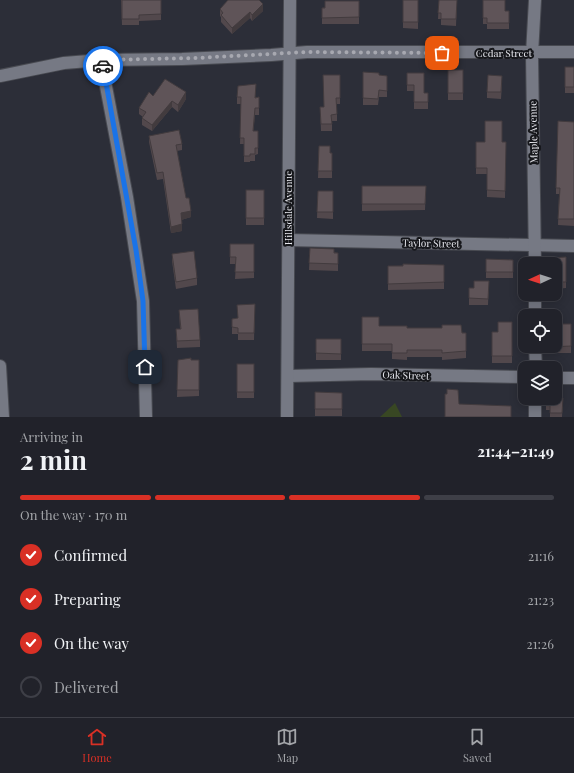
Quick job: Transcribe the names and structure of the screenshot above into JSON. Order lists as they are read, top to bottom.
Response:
{
  "streets": {
    "street": [
      "Cedar Street",
      "Maple Avenue",
      "Hillsdale Avenue",
      "Taylor Street",
      "Oak Street"
    ]
  },
  "crossings": [
    ["Cedar Street", "Maple Avenue"],
    ["Cedar Street", "Hillsdale Avenue"],
    ["Maple Avenue", "Taylor Street"],
    ["Hillsdale Avenue", "Taylor Street"],
    ["Hillsdale Avenue", "Oak Street"]
  ],
  "north": "left",
  "page": {
    "heading": ["2 min", "Arriving in", "21:44–21:49"],
    "bar": "On the way · 170 m",
    "list": [
      ["Confirmed", "21:16"],
      ["Preparing", "21:23"],
      ["On the way", "21:26"],
      "Delivered"
    ],
    "tabs": ["Home", "Map", "Saved"]
  }
}
